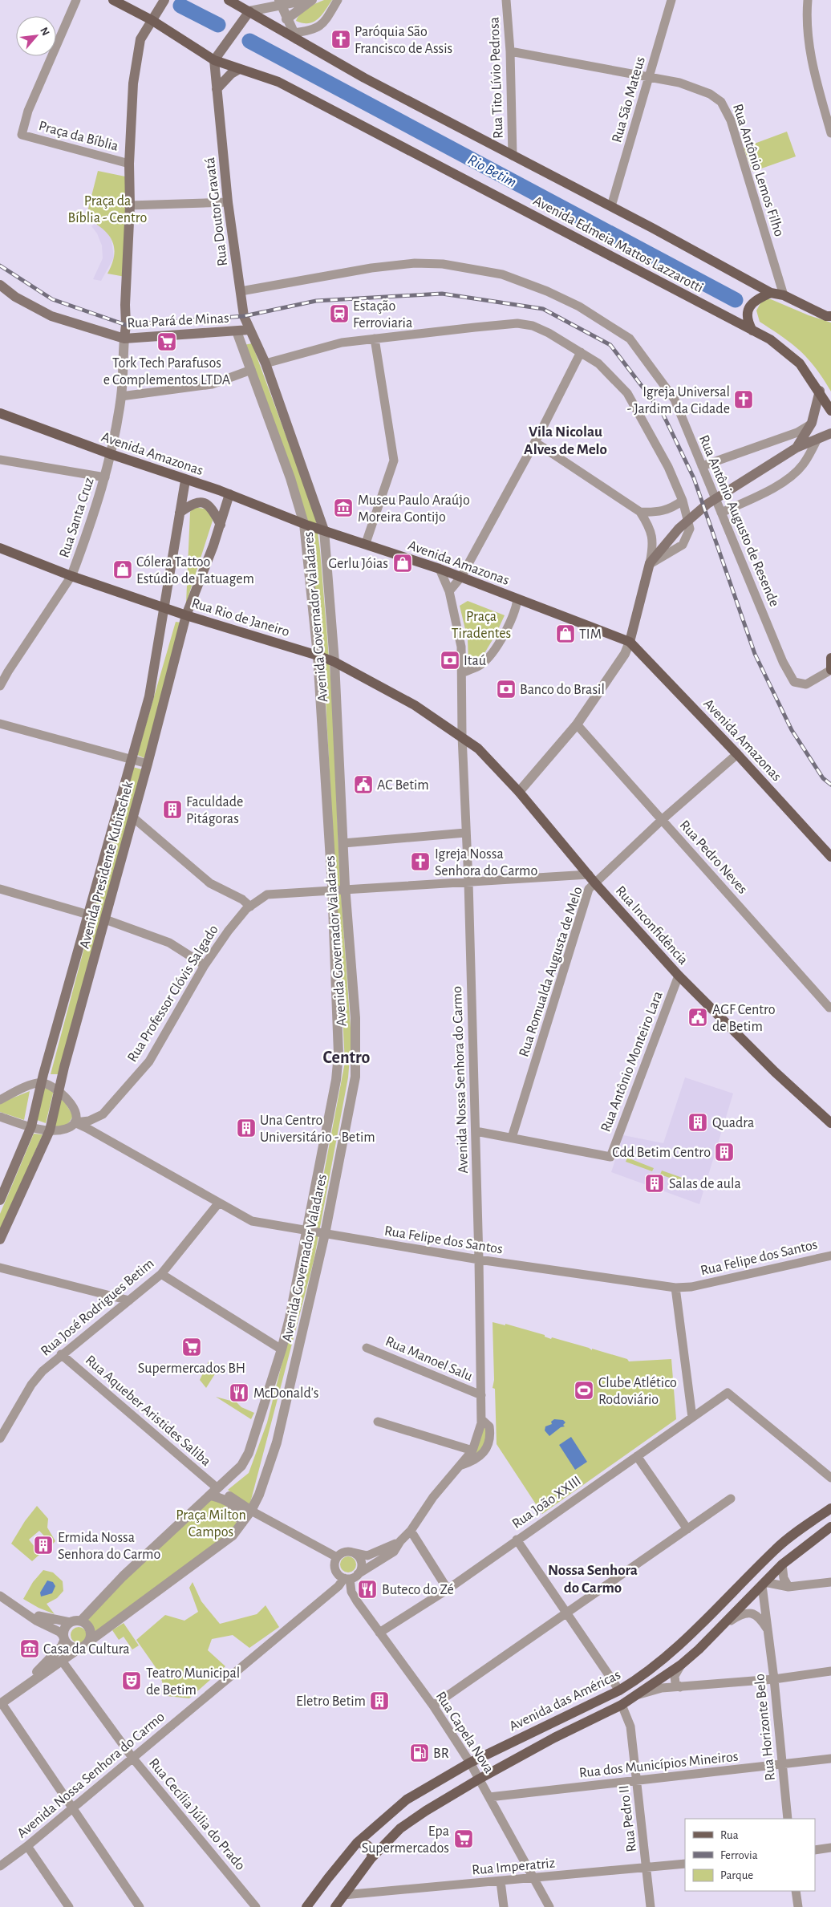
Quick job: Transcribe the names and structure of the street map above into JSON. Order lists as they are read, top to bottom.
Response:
{
  "streets": {
    "main road": [
      "Rua Doutor Gravatá",
      "Avenida Edmeia Mattos Lazzarotti",
      "Rua Pará de Minas",
      "Avenida Amazonas",
      "Rua Rio de Janeiro",
      "Avenida Governador Valadares",
      "Avenida Presidente Kubitschek",
      "Rua Inconfidência",
      "Avenida das Américas"
    ],
    "street": [
      "Rua Tito Lívio Pedrosa",
      "Rua São Mateus",
      "Praça da Bíblia",
      "Rua Antônio Lemos Filho",
      "Rua Santa Cruz",
      "Rua Antônio Augusto de Resende",
      "Rua Pedro Neves",
      "Rua Romualda Augusta de Melo",
      "Rua Professor Clóvis Salgado",
      "Rua Antônio Monteiro Lara",
      "Avenida Nossa Senhora do Carmo",
      "Rua Felipe dos Santos",
      "Rua José Rodrigues Betim",
      "Rua Manoel Salu",
      "Rua Aqueber Aristides Saliba",
      "Rua João XXIII",
      "Rua Horizonte Belo",
      "Rua Capela Nova",
      "Rua dos Municípios Mineiros",
      "Rua Cecília Júlia do Prado",
      "Rua Pedro II",
      "Rua Imperatriz"
    ]
  },
  "crossings": [
    ["Rua Tito Lívio Pedrosa", "Rua Antônio Lemos Filho"],
    ["Rua Tito Lívio Pedrosa", "Avenida Edmeia Mattos Lazzarotti"],
    ["Rua São Mateus", "Rua Antônio Lemos Filho"],
    ["Rua São Mateus", "Avenida Edmeia Mattos Lazzarotti"],
    ["Rua Antônio Lemos Filho", "Avenida Edmeia Mattos Lazzarotti"],
    ["Rua Doutor Gravatá", "Avenida Edmeia Mattos Lazzarotti"],
    ["Rua Doutor Gravatá", "Rua Pará de Minas"],
    ["Rua Doutor Gravatá", "Rua Antônio Augusto de Resende"],
    ["Rua Doutor Gravatá", "Avenida Governador Valadares"],
    ["Rua Pará de Minas", "Rua Santa Cruz"],
    ["Rua Pará de Minas", "Avenida Governador Valadares"],
    ["Avenida Amazonas", "Rua Santa Cruz"],
    ["Avenida Amazonas", "Avenida Governador Valadares"],
    ["Avenida Amazonas", "Avenida Presidente Kubitschek"],
    ["Avenida Amazonas", "Rua Romualda Augusta de Melo"],
    ["Avenida Amazonas", "Avenida Nossa Senhora do Carmo"],
    ["Rua Santa Cruz", "Rua Rio de Janeiro"],
    ["Rua Rio de Janeiro", "Avenida Governador Valadares"],
    ["Rua Rio de Janeiro", "Avenida Presidente Kubitschek"],
    ["Rua Rio de Janeiro", "Rua Inconfidência"],
    ["Rua Rio de Janeiro", "Avenida Nossa Senhora do Carmo"],
    ["Avenida Governador Valadares", "Rua Professor Clóvis Salgado"],
    ["Avenida Governador Valadares", "Rua Felipe dos Santos"],
    ["Avenida Governador Valadares", "Rua Aqueber Aristides Saliba"],
    ["Rua Pedro Neves", "Rua Romualda Augusta de Melo"],
    ["Avenida Presidente Kubitschek", "Rua Professor Clóvis Salgado"],
    ["Rua Inconfidência", "Rua Romualda Augusta de Melo"],
    ["Rua Inconfidência", "Rua Professor Clóvis Salgado"],
    ["Rua Inconfidência", "Rua Antônio Monteiro Lara"],
    ["Rua Inconfidência", "Avenida Nossa Senhora do Carmo"],
    ["Rua Romualda Augusta de Melo", "Rua Antônio Monteiro Lara"],
    ["Rua Professor Clóvis Salgado", "Avenida Nossa Senhora do Carmo"],
    ["Rua Professor Clóvis Salgado", "Rua Felipe dos Santos"],
    ["Avenida Nossa Senhora do Carmo", "Rua Felipe dos Santos"],
    ["Avenida Nossa Senhora do Carmo", "Rua Manoel Salu"],
    ["Avenida Nossa Senhora do Carmo", "Rua Capela Nova"],
    ["Avenida Nossa Senhora do Carmo", "Rua Cecília Júlia do Prado"],
    ["Rua Felipe dos Santos", "Rua José Rodrigues Betim"],
    ["Rua José Rodrigues Betim", "Rua Aqueber Aristides Saliba"],
    ["Rua João XXIII", "Rua Capela Nova"],
    ["Avenida das Américas", "Rua Horizonte Belo"],
    ["Avenida das Américas", "Rua Capela Nova"],
    ["Avenida das Américas", "Rua Pedro II"],
    ["Avenida das Américas", "Rua Imperatriz"],
    ["Rua Horizonte Belo", "Rua dos Municípios Mineiros"],
    ["Rua Capela Nova", "Rua dos Municípios Mineiros"],
    ["Rua Capela Nova", "Rua Imperatriz"],
    ["Rua dos Municípios Mineiros", "Rua Pedro II"],
    ["Rua Pedro II", "Rua Imperatriz"]
  ],
  "districts": ["Vila Nicolau Alves de Melo", "Centro", "Nossa Senhora do Carmo"],
  "water": ["Rio Betim"],
  "parks": ["Praça da Bíblia - Centro", "Praça Tiradentes", "Praça Milton Campos"],
  "places": {
    "church": ["Paróquia São Francisco de Assis", "Igreja Universal - Jardim da Cidade", "Igreja Nossa Senhora do Carmo"],
    "station": ["Estação Ferroviaria"],
    "supermarket": ["Tork Tech Parafusos e Complementos LTDA", "Supermercados BH", "Epa Supermercados"],
    "museum": ["Museu Paulo Araújo Moreira Gontijo", "Casa da Cultura"],
    "shop": ["Gerlu Jóias", "Cólera Tattoo Estúdio de Tatuagem", "TIM"],
    "bank": ["Itaú", "Banco do Brasil"],
    "public building": ["AC Betim", "AGF Centro de Betim"],
    "building": [
      "Faculdade Pitágoras",
      "Quadra",
      "Una Centro Universitário - Betim",
      "Cdd Betim Centro",
      "Salas de aula",
      "Ermida Nossa Senhora do Carmo",
      "Eletro Betim"
    ],
    "sports": ["Clube Atlético Rodoviário"],
    "restaurant": ["McDonald's", "Buteco do Zé"],
    "theatre": ["Teatro Municipal de Betim"],
    "fuel station": ["BR"]
  },
  "legend": ["Rua", "Ferrovia", "Parque"],
  "north": "top right"
}
